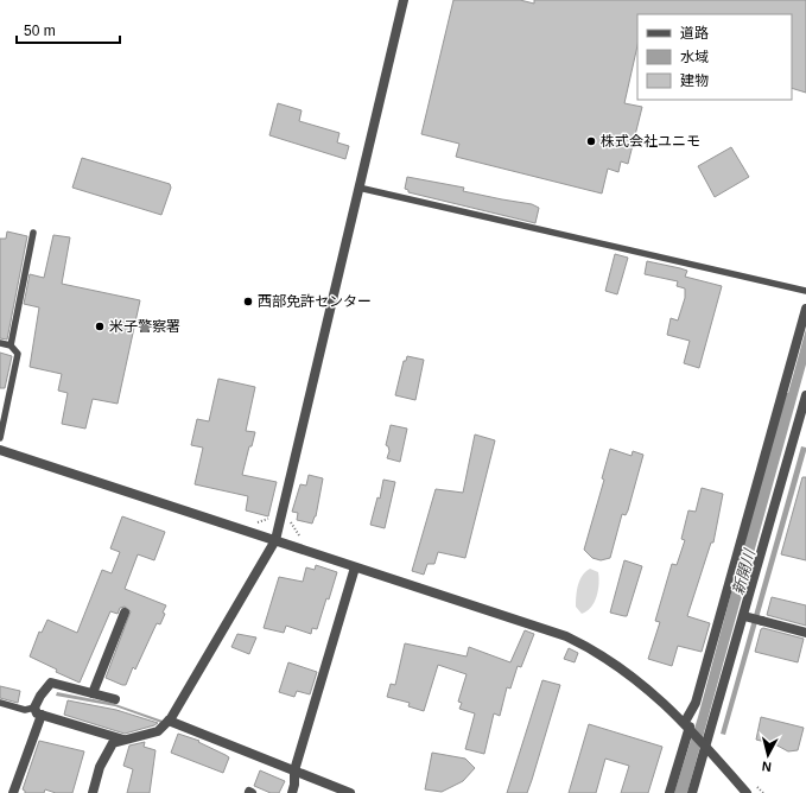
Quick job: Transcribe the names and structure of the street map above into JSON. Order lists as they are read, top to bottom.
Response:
{
  "water": ["新開川"],
  "places": ["株式会社ユニモ", "西部免許センター", "米子警察署"],
  "legend": ["道路", "水域", "建物"],
  "scale_bar": "50 m",
  "north": "bottom"
}
